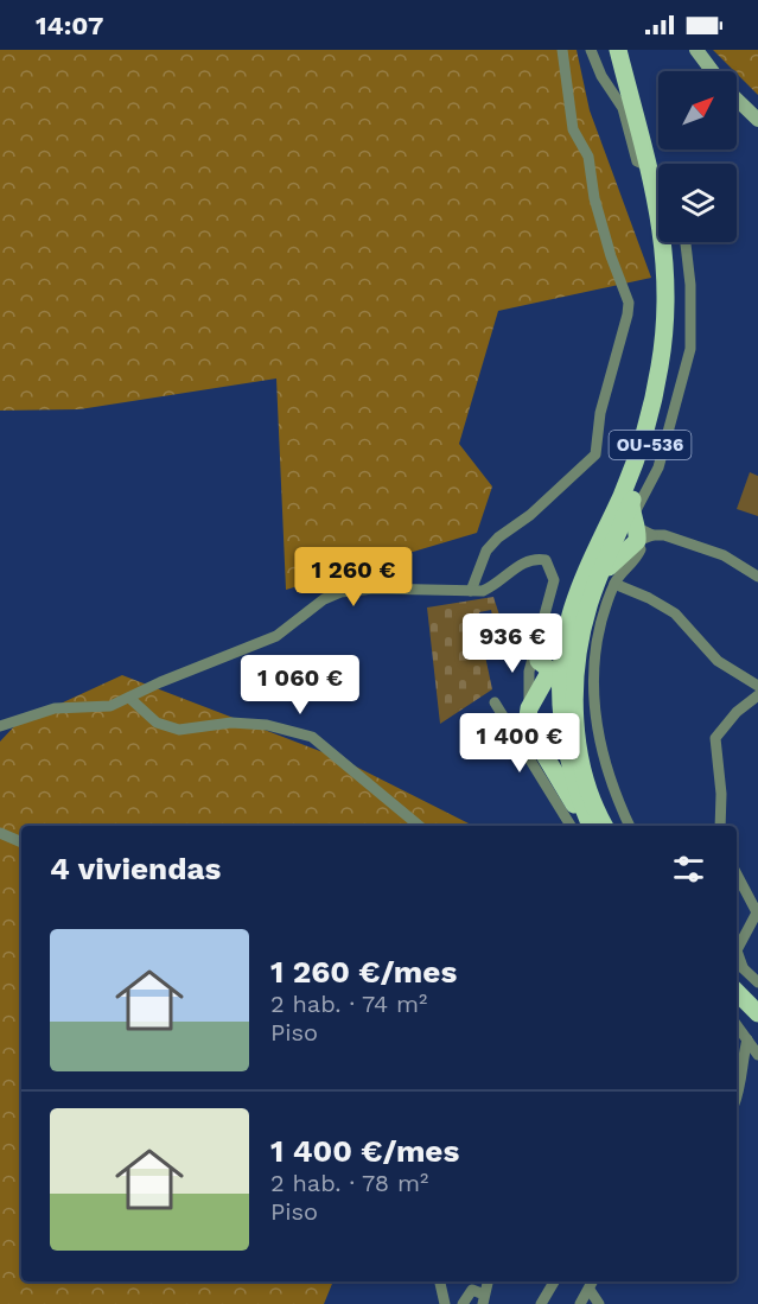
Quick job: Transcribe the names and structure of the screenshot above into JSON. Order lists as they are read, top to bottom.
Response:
{
  "streets": {
    "main road": ["OU-536"]
  },
  "north": "top right",
  "page": {
    "status": "14:07",
    "price": [
      "1 260 €",
      "936 €",
      "1 060 €",
      "1 400 €"
    ],
    "heading": "4 viviendas",
    "list": [
      {
        "name": "1 260 €/mes",
        "note": "2 hab. · 74 m² · Piso"
      },
      {
        "name": "1 400 €/mes",
        "note": "2 hab. · 78 m² · Piso"
      }
    ]
  }
}
